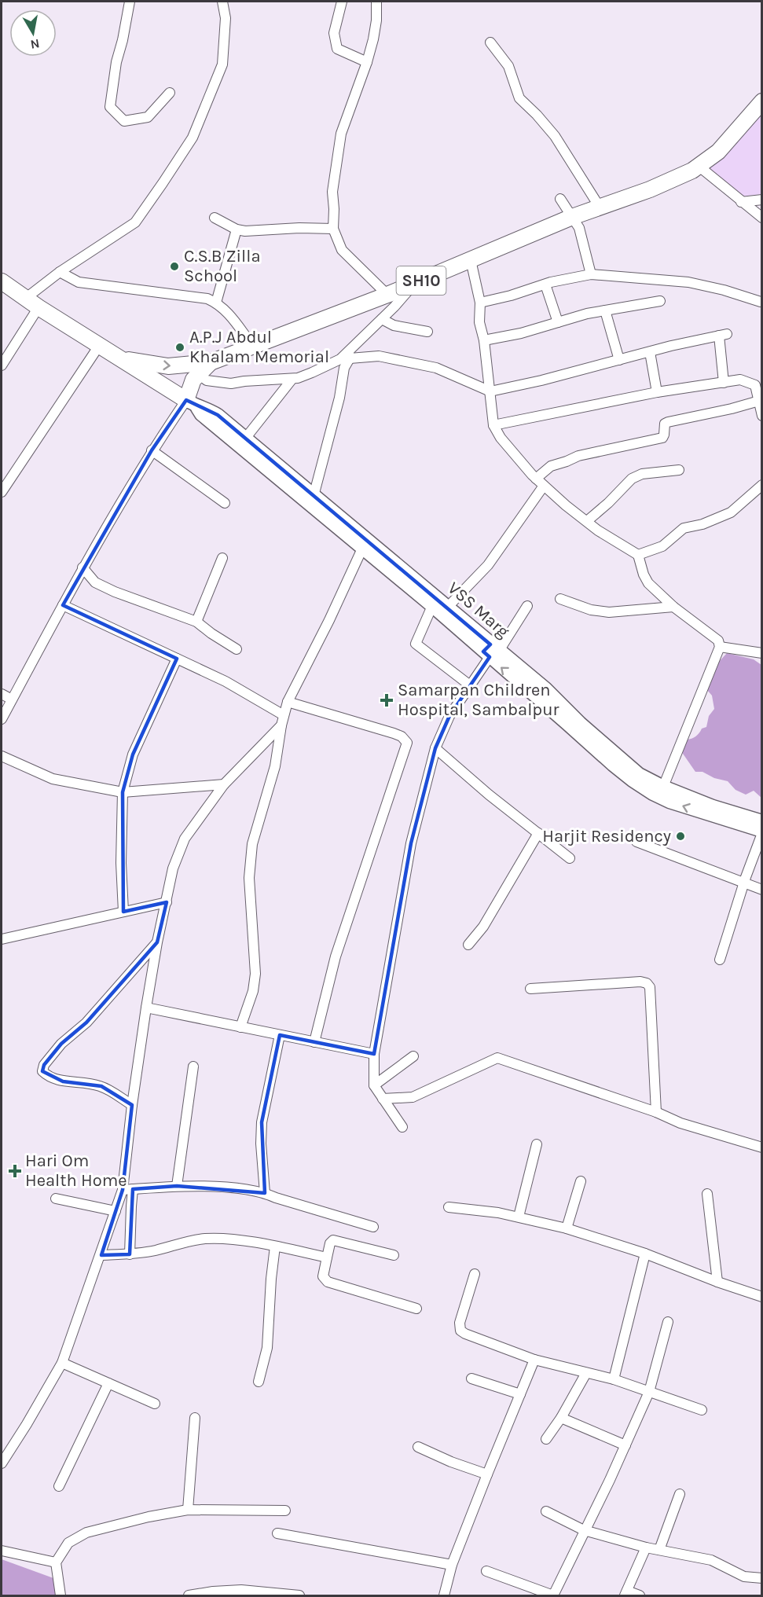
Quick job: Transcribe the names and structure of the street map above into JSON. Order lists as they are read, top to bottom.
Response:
{
  "streets": {
    "main road": ["SH10", "VSS Marg"]
  },
  "crossings": [
    ["SH10", "VSS Marg"]
  ],
  "places": {
    "other": ["C.S.B Zilla School", "A.P.J Abdul Khalam Memorial", "Harjit Residency"],
    "health": ["Samarpan Children Hospital, Sambalpur", "Hari Om Health Home"]
  },
  "north": "bottom"
}
